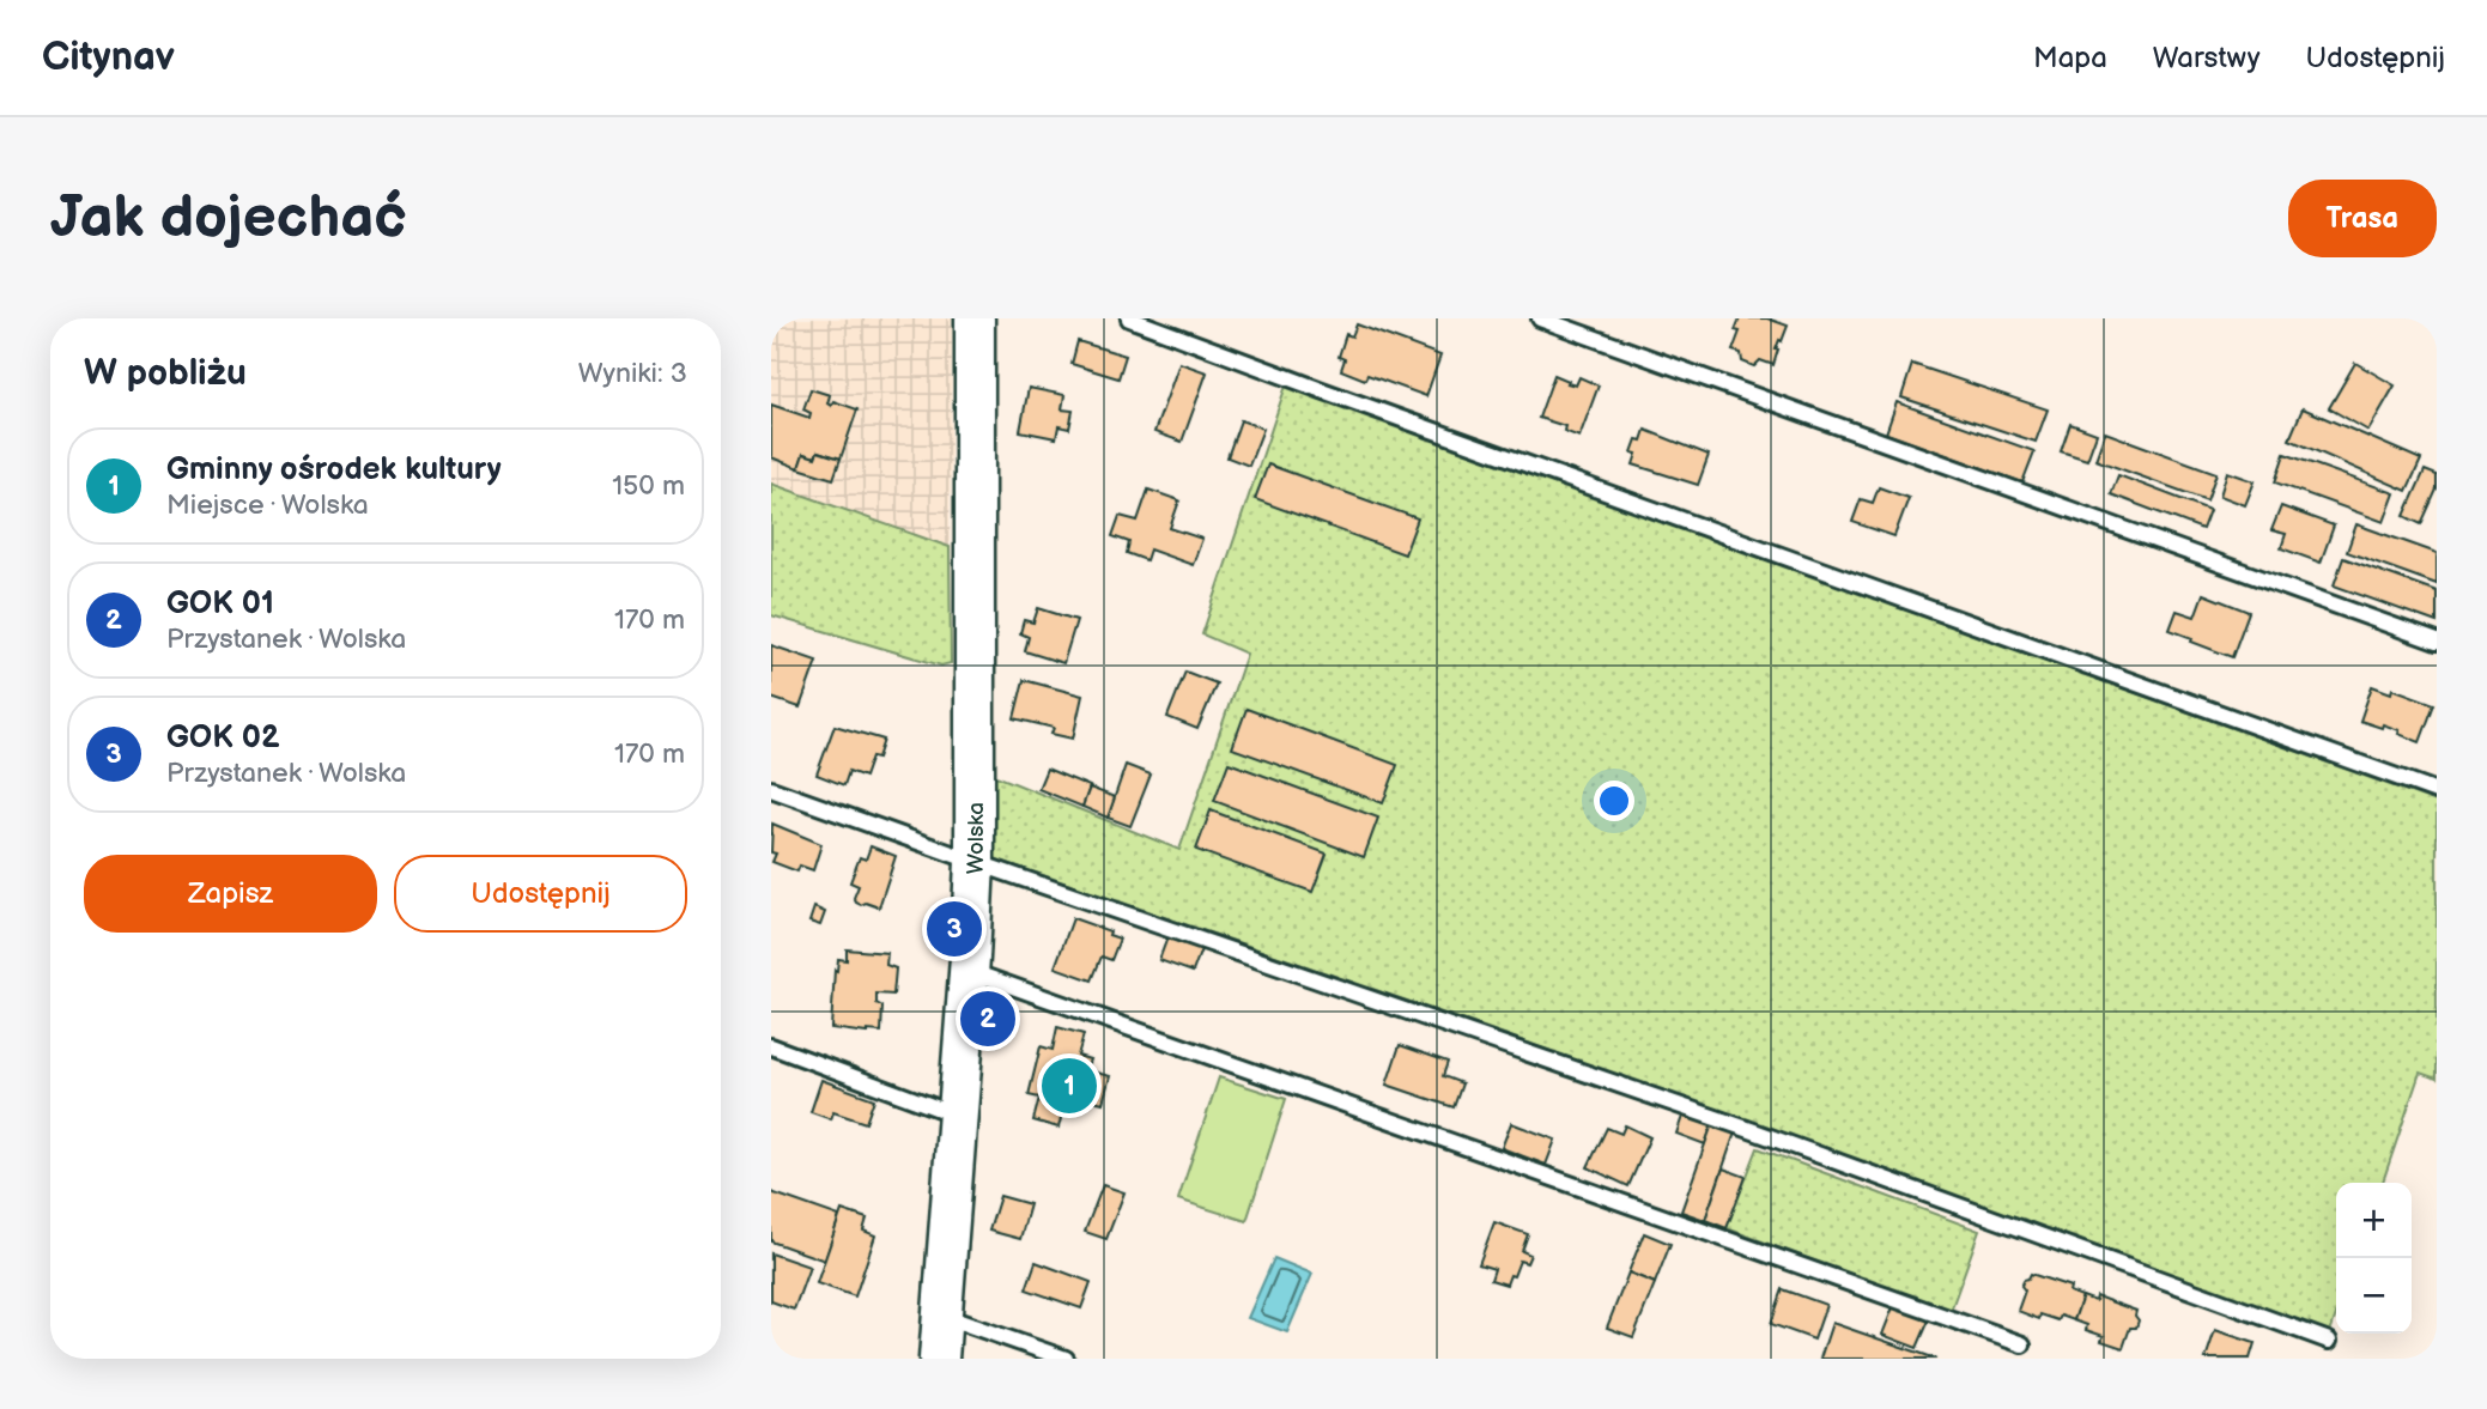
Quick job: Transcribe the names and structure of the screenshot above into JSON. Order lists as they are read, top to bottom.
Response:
{
  "streets": {
    "street": ["Wolska"]
  },
  "page": {
    "header": "Citynav",
    "nav": ["Mapa", "Warstwy", "Udostępnij"],
    "buttons": [
      "Trasa",
      ["Zapisz", "Udostępnij"]
    ],
    "title": "Jak dojechać",
    "heading": ["W pobliżu", "Wyniki: 3"],
    "list": [
      {
        "mark": "1",
        "name": "Gminny ośrodek kultury",
        "note": "Miejsce · Wolska",
        "value": "150 m"
      },
      {
        "mark": "2",
        "name": "GOK 01",
        "note": "Przystanek · Wolska",
        "value": "170 m"
      },
      {
        "mark": "3",
        "name": "GOK 02",
        "note": "Przystanek · Wolska",
        "value": "170 m"
      }
    ],
    "pins": ["3", "2", "1"],
    "map_buttons": ["+", "−"]
  }
}
